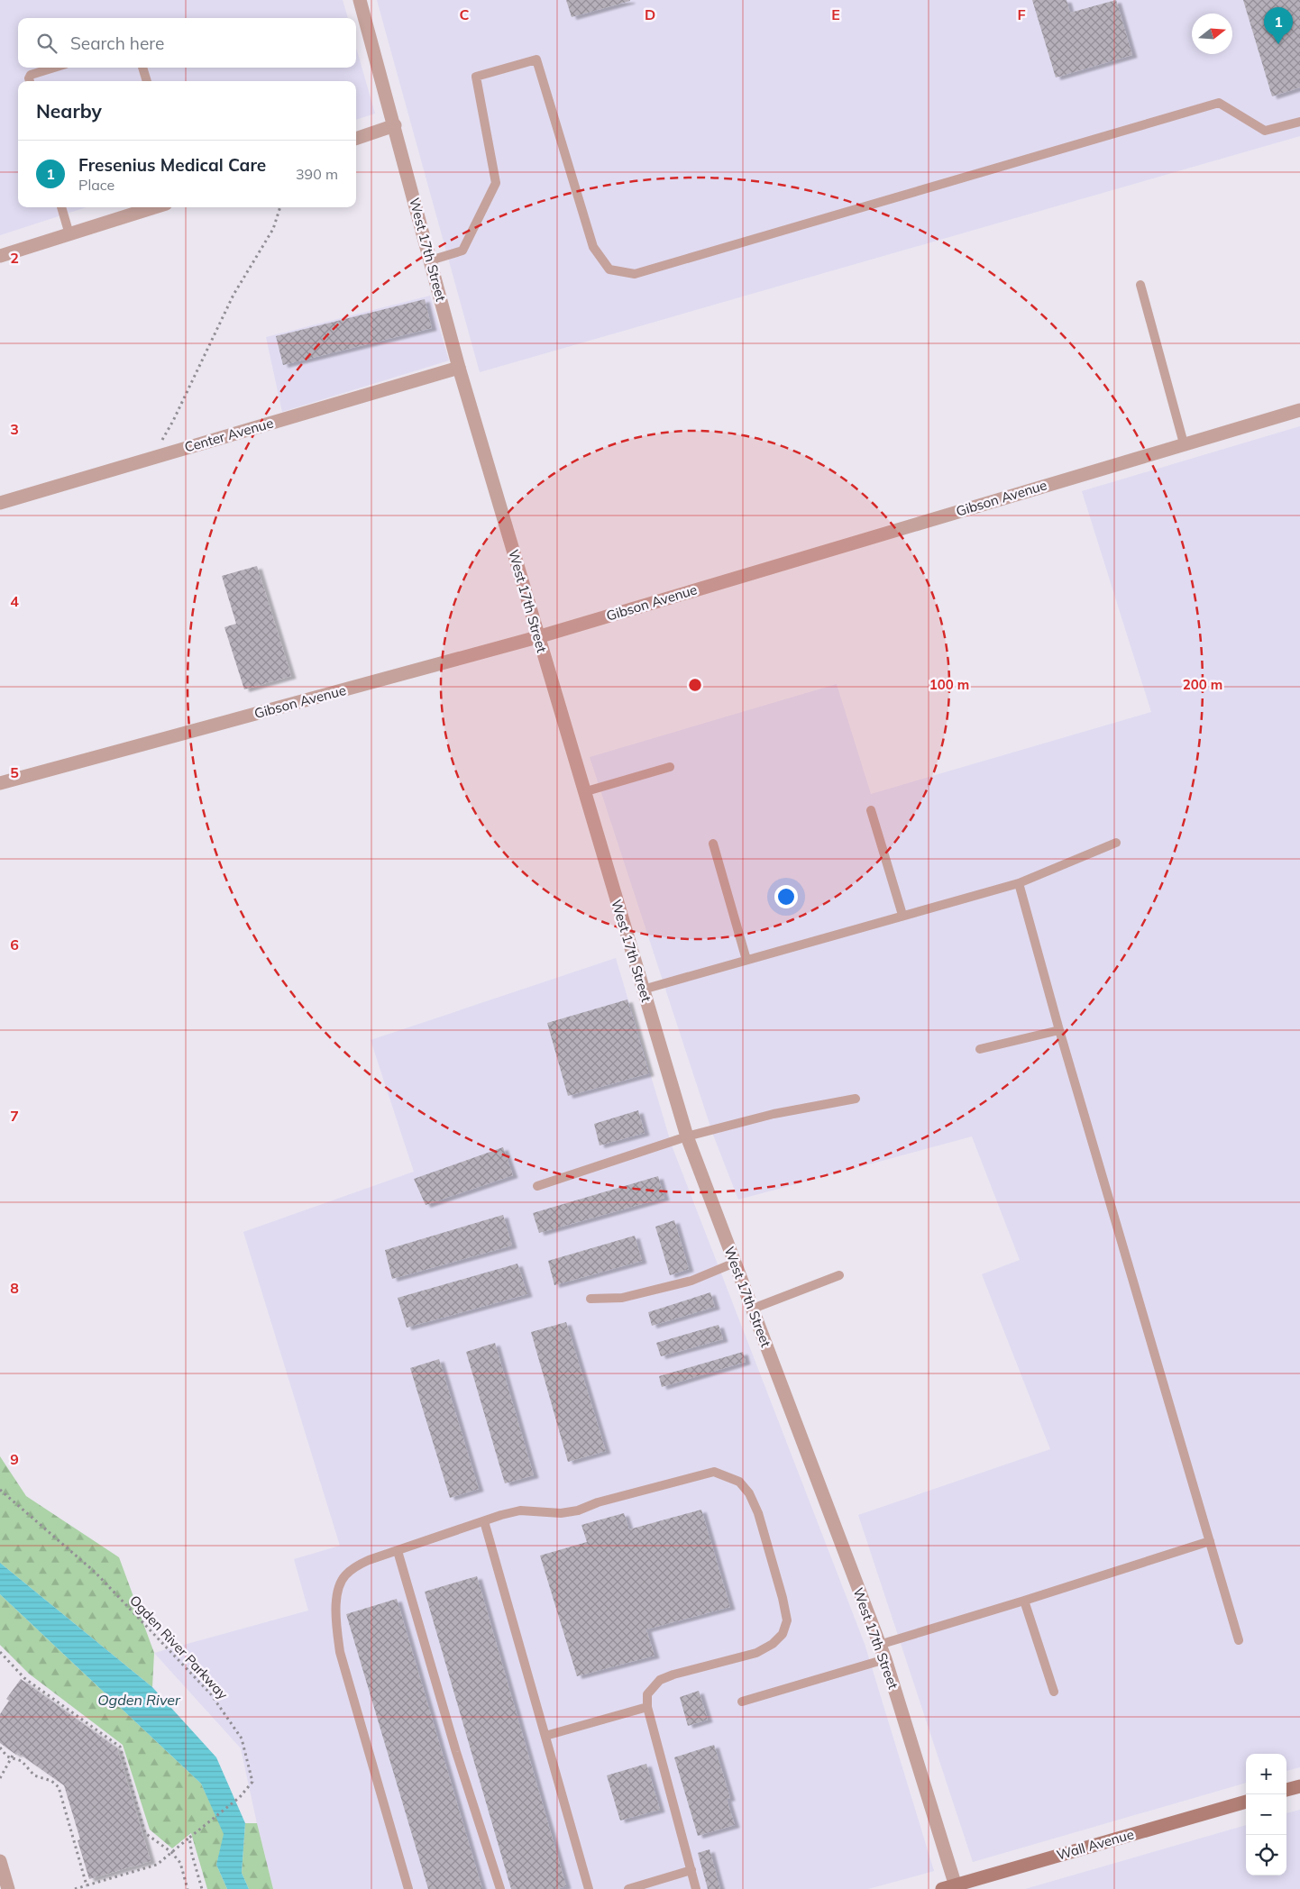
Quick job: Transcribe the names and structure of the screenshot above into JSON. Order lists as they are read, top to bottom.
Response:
{
  "streets": {
    "main road": ["Wall Avenue"],
    "street": ["West 17th Street", "Center Avenue", "Gibson Avenue"],
    "path": ["Ogden River Parkway"]
  },
  "crossings": [
    ["West 17th Street", "Center Avenue"],
    ["West 17th Street", "Gibson Avenue"],
    ["West 17th Street", "Wall Avenue"]
  ],
  "water": ["Ogden River"],
  "north": "right",
  "page": {
    "pins": "1",
    "search": "Search here",
    "heading": "Nearby",
    "list": [
      {
        "mark": "1",
        "name": "Fresenius Medical Care",
        "note": "Place",
        "value": "390 m"
      }
    ],
    "map_buttons": ["+", "−"]
  },
  "grid": {
    "columns": [
      "C",
      "D",
      "E",
      "F"
    ],
    "rows": [
      "2",
      "3",
      "4",
      "5",
      "6",
      "7",
      "8",
      "9"
    ]
  },
  "rings": ["100 m", "200 m"]
}
